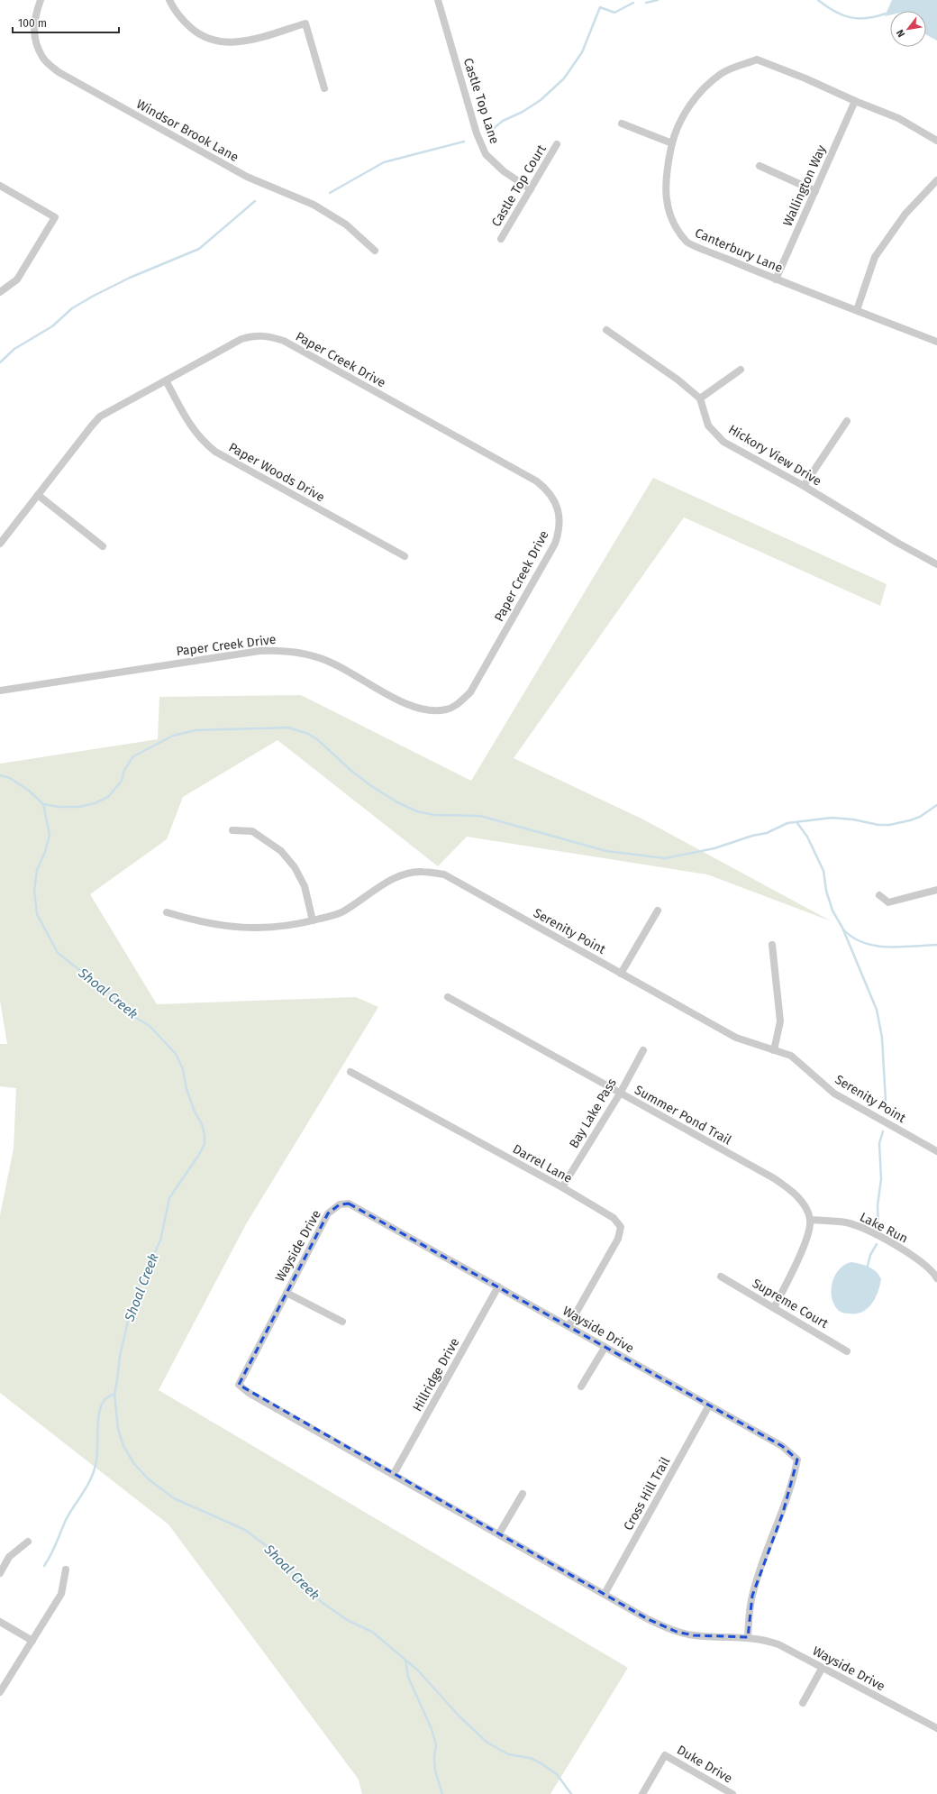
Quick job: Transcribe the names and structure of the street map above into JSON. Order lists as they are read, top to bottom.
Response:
{
  "streets": {
    "street": [
      "Castle Top Lane",
      "Windsor Brook Lane",
      "Castle Top Court",
      "Wallington Way",
      "Canterbury Lane",
      "Paper Creek Drive",
      "Hickory View Drive",
      "Paper Woods Drive",
      "Serenity Point",
      "Bay Lake Pass",
      "Summer Pond Trail",
      "Darrel Lane",
      "Lake Run",
      "Wayside Drive",
      "Supreme Court",
      "Hillridge Drive",
      "Cross Hill Trail",
      "Duke Drive"
    ]
  },
  "crossings": [
    ["Castle Top Lane", "Castle Top Court"],
    ["Wallington Way", "Canterbury Lane"],
    ["Paper Creek Drive", "Paper Woods Drive"],
    ["Bay Lake Pass", "Summer Pond Trail"],
    ["Bay Lake Pass", "Darrel Lane"],
    ["Summer Pond Trail", "Lake Run"],
    ["Darrel Lane", "Wayside Drive"],
    ["Wayside Drive", "Hillridge Drive"],
    ["Wayside Drive", "Cross Hill Trail"]
  ],
  "water": ["Shoal Creek"],
  "scale_bar": "100 m",
  "north": "bottom left"
}
